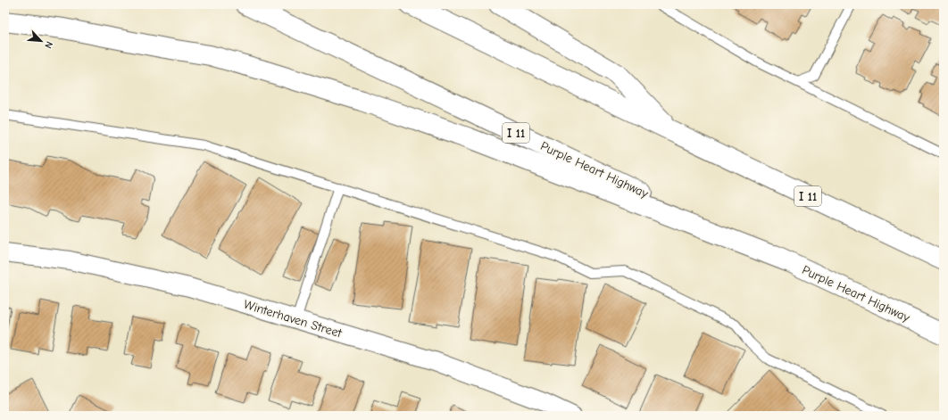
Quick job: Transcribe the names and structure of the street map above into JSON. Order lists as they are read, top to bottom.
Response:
{
  "streets": {
    "highway": ["I 11", "Purple Heart Highway"],
    "street": ["Winterhaven Street"]
  },
  "north": "bottom right"
}
